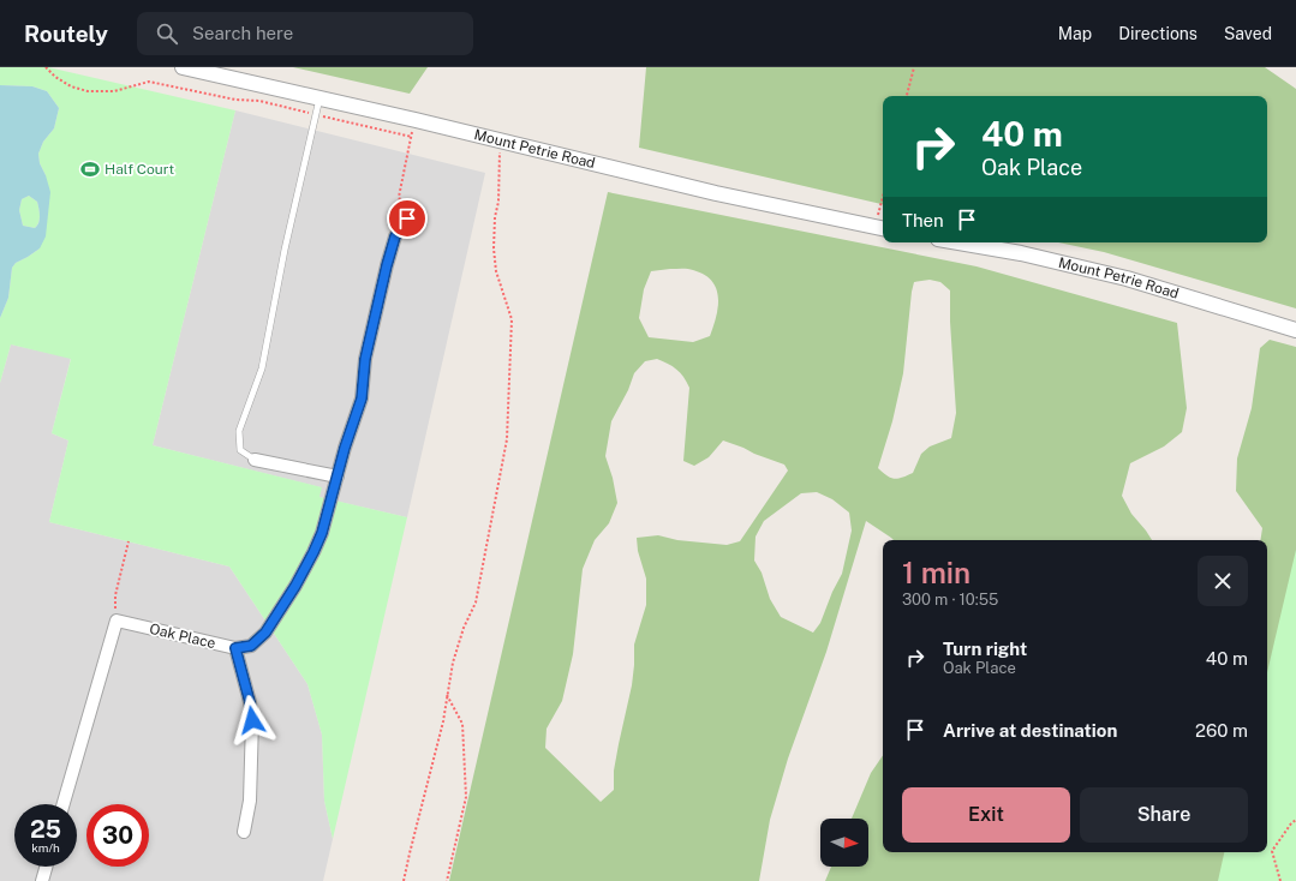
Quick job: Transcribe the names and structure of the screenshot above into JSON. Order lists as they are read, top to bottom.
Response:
{
  "streets": {
    "street": ["Mount Petrie Road", "Oak Place"]
  },
  "places": {
    "sports": ["Half Court"]
  },
  "north": "right",
  "page": {
    "header": "Routely",
    "search": "Search here",
    "nav": ["Map", "Directions", "Saved"],
    "turn": ["40 m", "Oak Place"],
    "then": "Then",
    "heading": ["1 min", "300 m · 10:55"],
    "list": [
      {
        "name": "Turn right",
        "note": "Oak Place",
        "value": "40 m"
      },
      {
        "name": "Arrive at destination",
        "value": "260 m"
      }
    ],
    "buttons": ["Exit", "Share"],
    "speed": "25 km/h",
    "limit": "30"
  }
}
